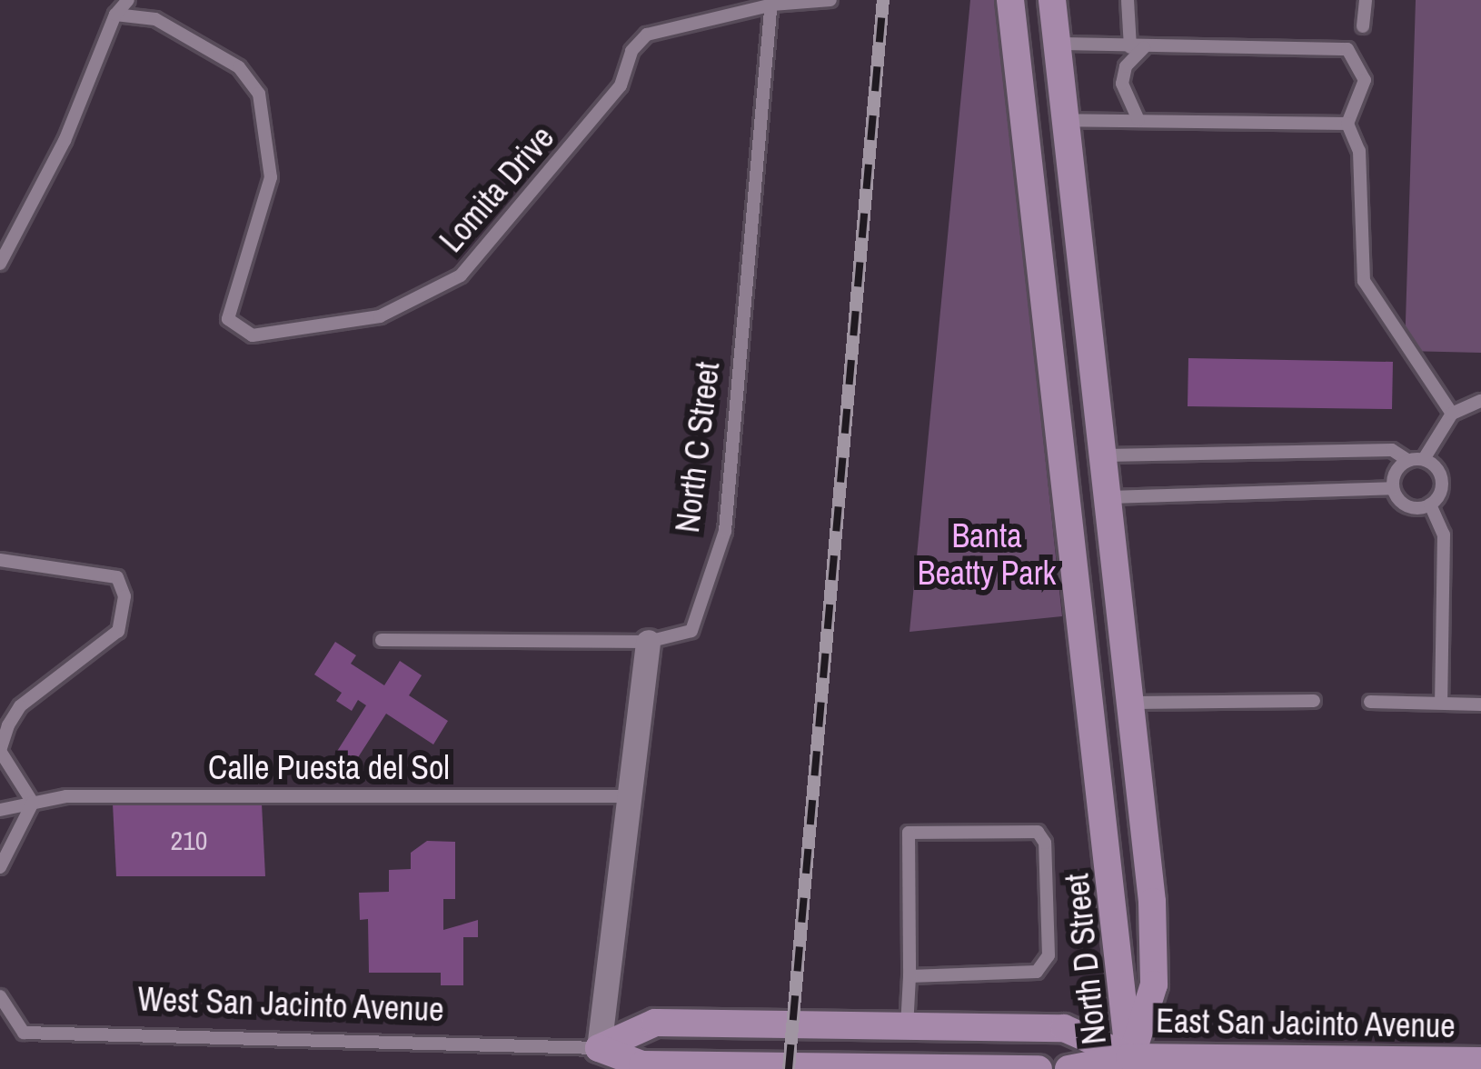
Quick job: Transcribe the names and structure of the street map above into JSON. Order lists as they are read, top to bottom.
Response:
{
  "streets": {
    "main road": ["North D Street", "West San Jacinto Avenue", "East San Jacinto Avenue"],
    "lane": ["Lomita Drive", "North C Street", "Calle Puesta del Sol"]
  },
  "crossings": [
    ["Lomita Drive", "North C Street"],
    ["North D Street", "West San Jacinto Avenue"],
    ["North D Street", "East San Jacinto Avenue"],
    ["West San Jacinto Avenue", "East San Jacinto Avenue"]
  ],
  "parks": ["Banta Beatty Park"],
  "house_numbers": ["210"]
}
